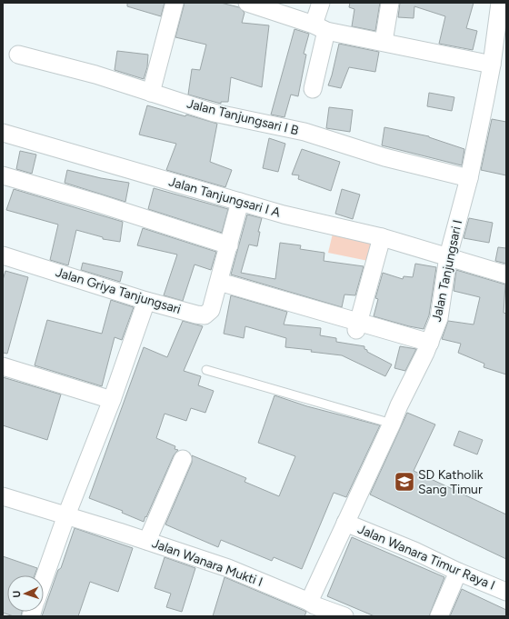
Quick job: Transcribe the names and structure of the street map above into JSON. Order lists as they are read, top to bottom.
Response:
{
  "streets": {
    "street": [
      "Jalan Tanjungsari I B",
      "Jalan Tanjungsari I A",
      "Jalan Tanjungsari I",
      "Jalan Griya Tanjungsari",
      "Jalan Wanara Timur Raya I",
      "Jalan Wanara Mukti I"
    ]
  },
  "crossings": [
    ["Jalan Tanjungsari I B", "Jalan Tanjungsari I"],
    ["Jalan Tanjungsari I A", "Jalan Tanjungsari I"],
    ["Jalan Tanjungsari I A", "Jalan Griya Tanjungsari"],
    ["Jalan Tanjungsari I", "Jalan Wanara Timur Raya I"],
    ["Jalan Tanjungsari I", "Jalan Wanara Mukti I"]
  ],
  "places": {
    "school or university": ["SD Katholik Sang Timur"]
  },
  "north": "left"
}
